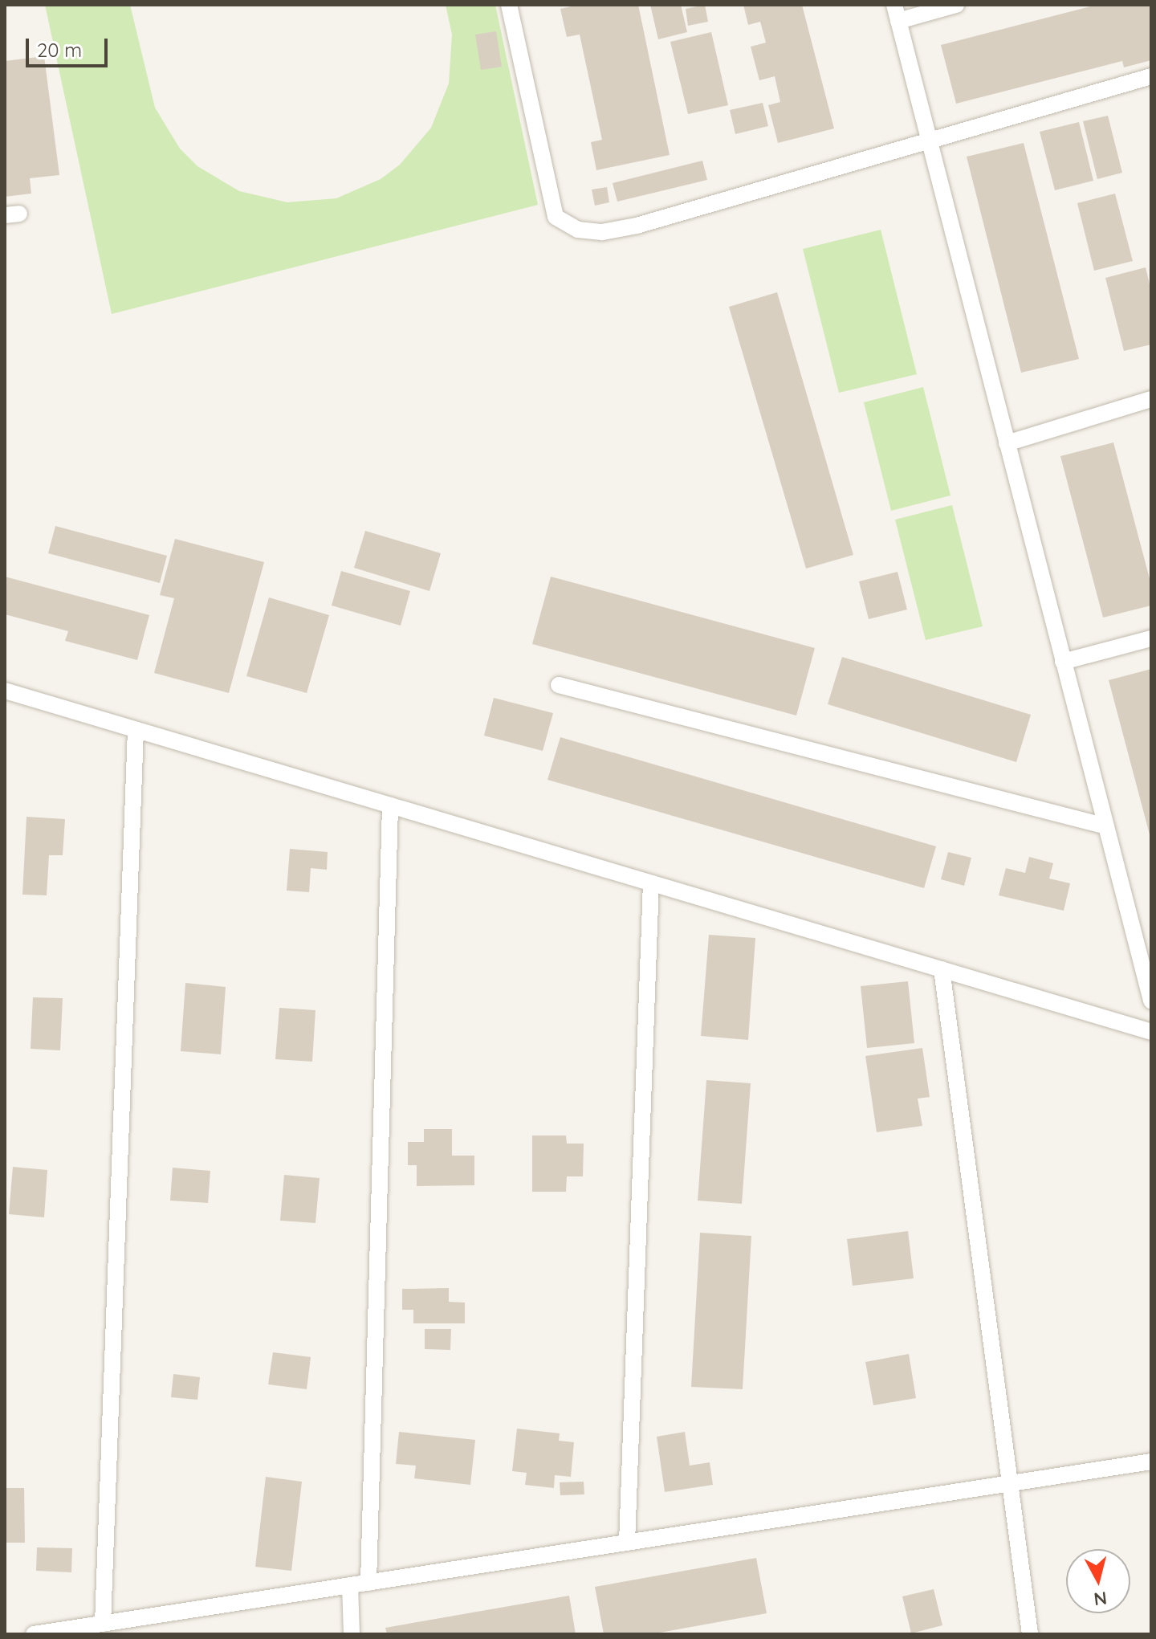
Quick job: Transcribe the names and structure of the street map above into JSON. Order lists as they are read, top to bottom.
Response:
{
  "scale_bar": "20 m",
  "north": "bottom"
}
